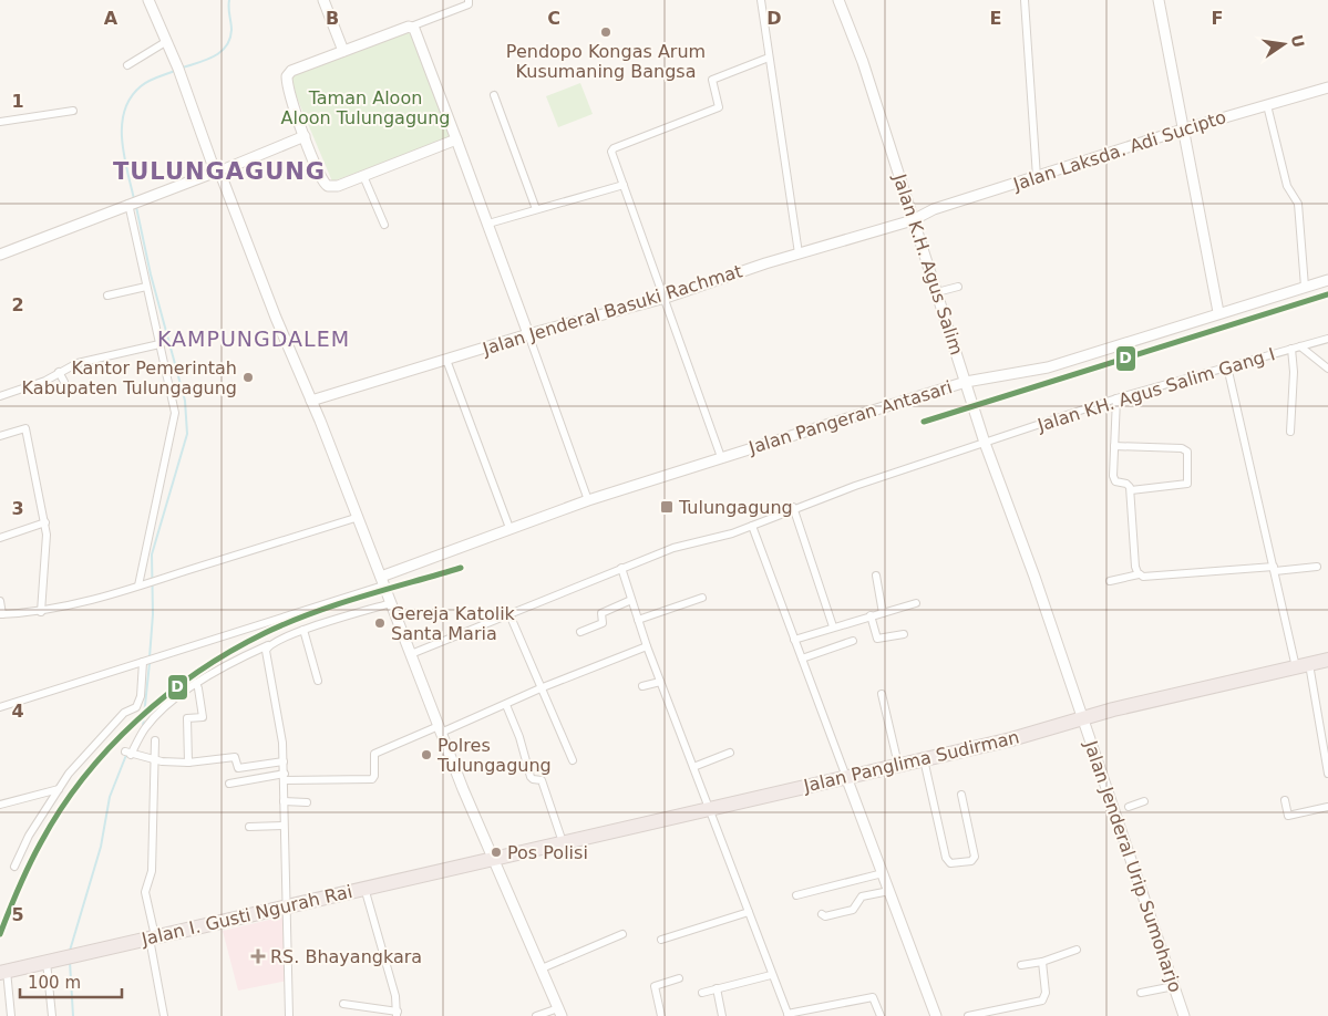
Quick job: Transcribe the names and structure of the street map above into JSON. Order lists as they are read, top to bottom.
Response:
{
  "streets": {
    "highway": ["Jalan Panglima Sudirman", "Jalan I. Gusti Ngurah Rai"],
    "street": [
      "Jalan Laksda. Adi Sucipto",
      "Jalan K.H. Agus Salim",
      "Jalan Jenderal Basuki Rachmat",
      "Jalan KH. Agus Salim Gang I",
      "Jalan Pangeran Antasari",
      "Jalan Jenderal Urip Sumoharjo"
    ]
  },
  "crossings": [
    ["Jalan Laksda. Adi Sucipto", "Jalan K.H. Agus Salim"],
    ["Jalan Laksda. Adi Sucipto", "Jalan Jenderal Basuki Rachmat"],
    ["Jalan K.H. Agus Salim", "Jalan Jenderal Basuki Rachmat"],
    ["Jalan K.H. Agus Salim", "Jalan KH. Agus Salim Gang I"],
    ["Jalan K.H. Agus Salim", "Jalan Pangeran Antasari"],
    ["Jalan K.H. Agus Salim", "Jalan Panglima Sudirman"],
    ["Jalan K.H. Agus Salim", "Jalan Jenderal Urip Sumoharjo"],
    ["Jalan Panglima Sudirman", "Jalan Jenderal Urip Sumoharjo"],
    ["Jalan Panglima Sudirman", "Jalan I. Gusti Ngurah Rai"]
  ],
  "districts": ["TULUNGAGUNG", "KAMPUNGDALEM"],
  "parks": ["Taman Aloon Aloon Tulungagung"],
  "places": {
    "other": [
      "Pendopo Kongas Arum Kusumaning Bangsa",
      "Kantor Pemerintah Kabupaten Tulungagung",
      "Gereja Katolik Santa Maria",
      "Polres Tulungagung",
      "Pos Polisi"
    ],
    "transit": ["Tulungagung"],
    "health": ["RS. Bhayangkara"]
  },
  "lines": ["transit line D"],
  "scale_bar": "100 m",
  "north": "right",
  "grid": {
    "columns": [
      "A",
      "B",
      "C",
      "D",
      "E",
      "F"
    ],
    "rows": [
      "1",
      "2",
      "3",
      "4",
      "5"
    ]
  }
}
